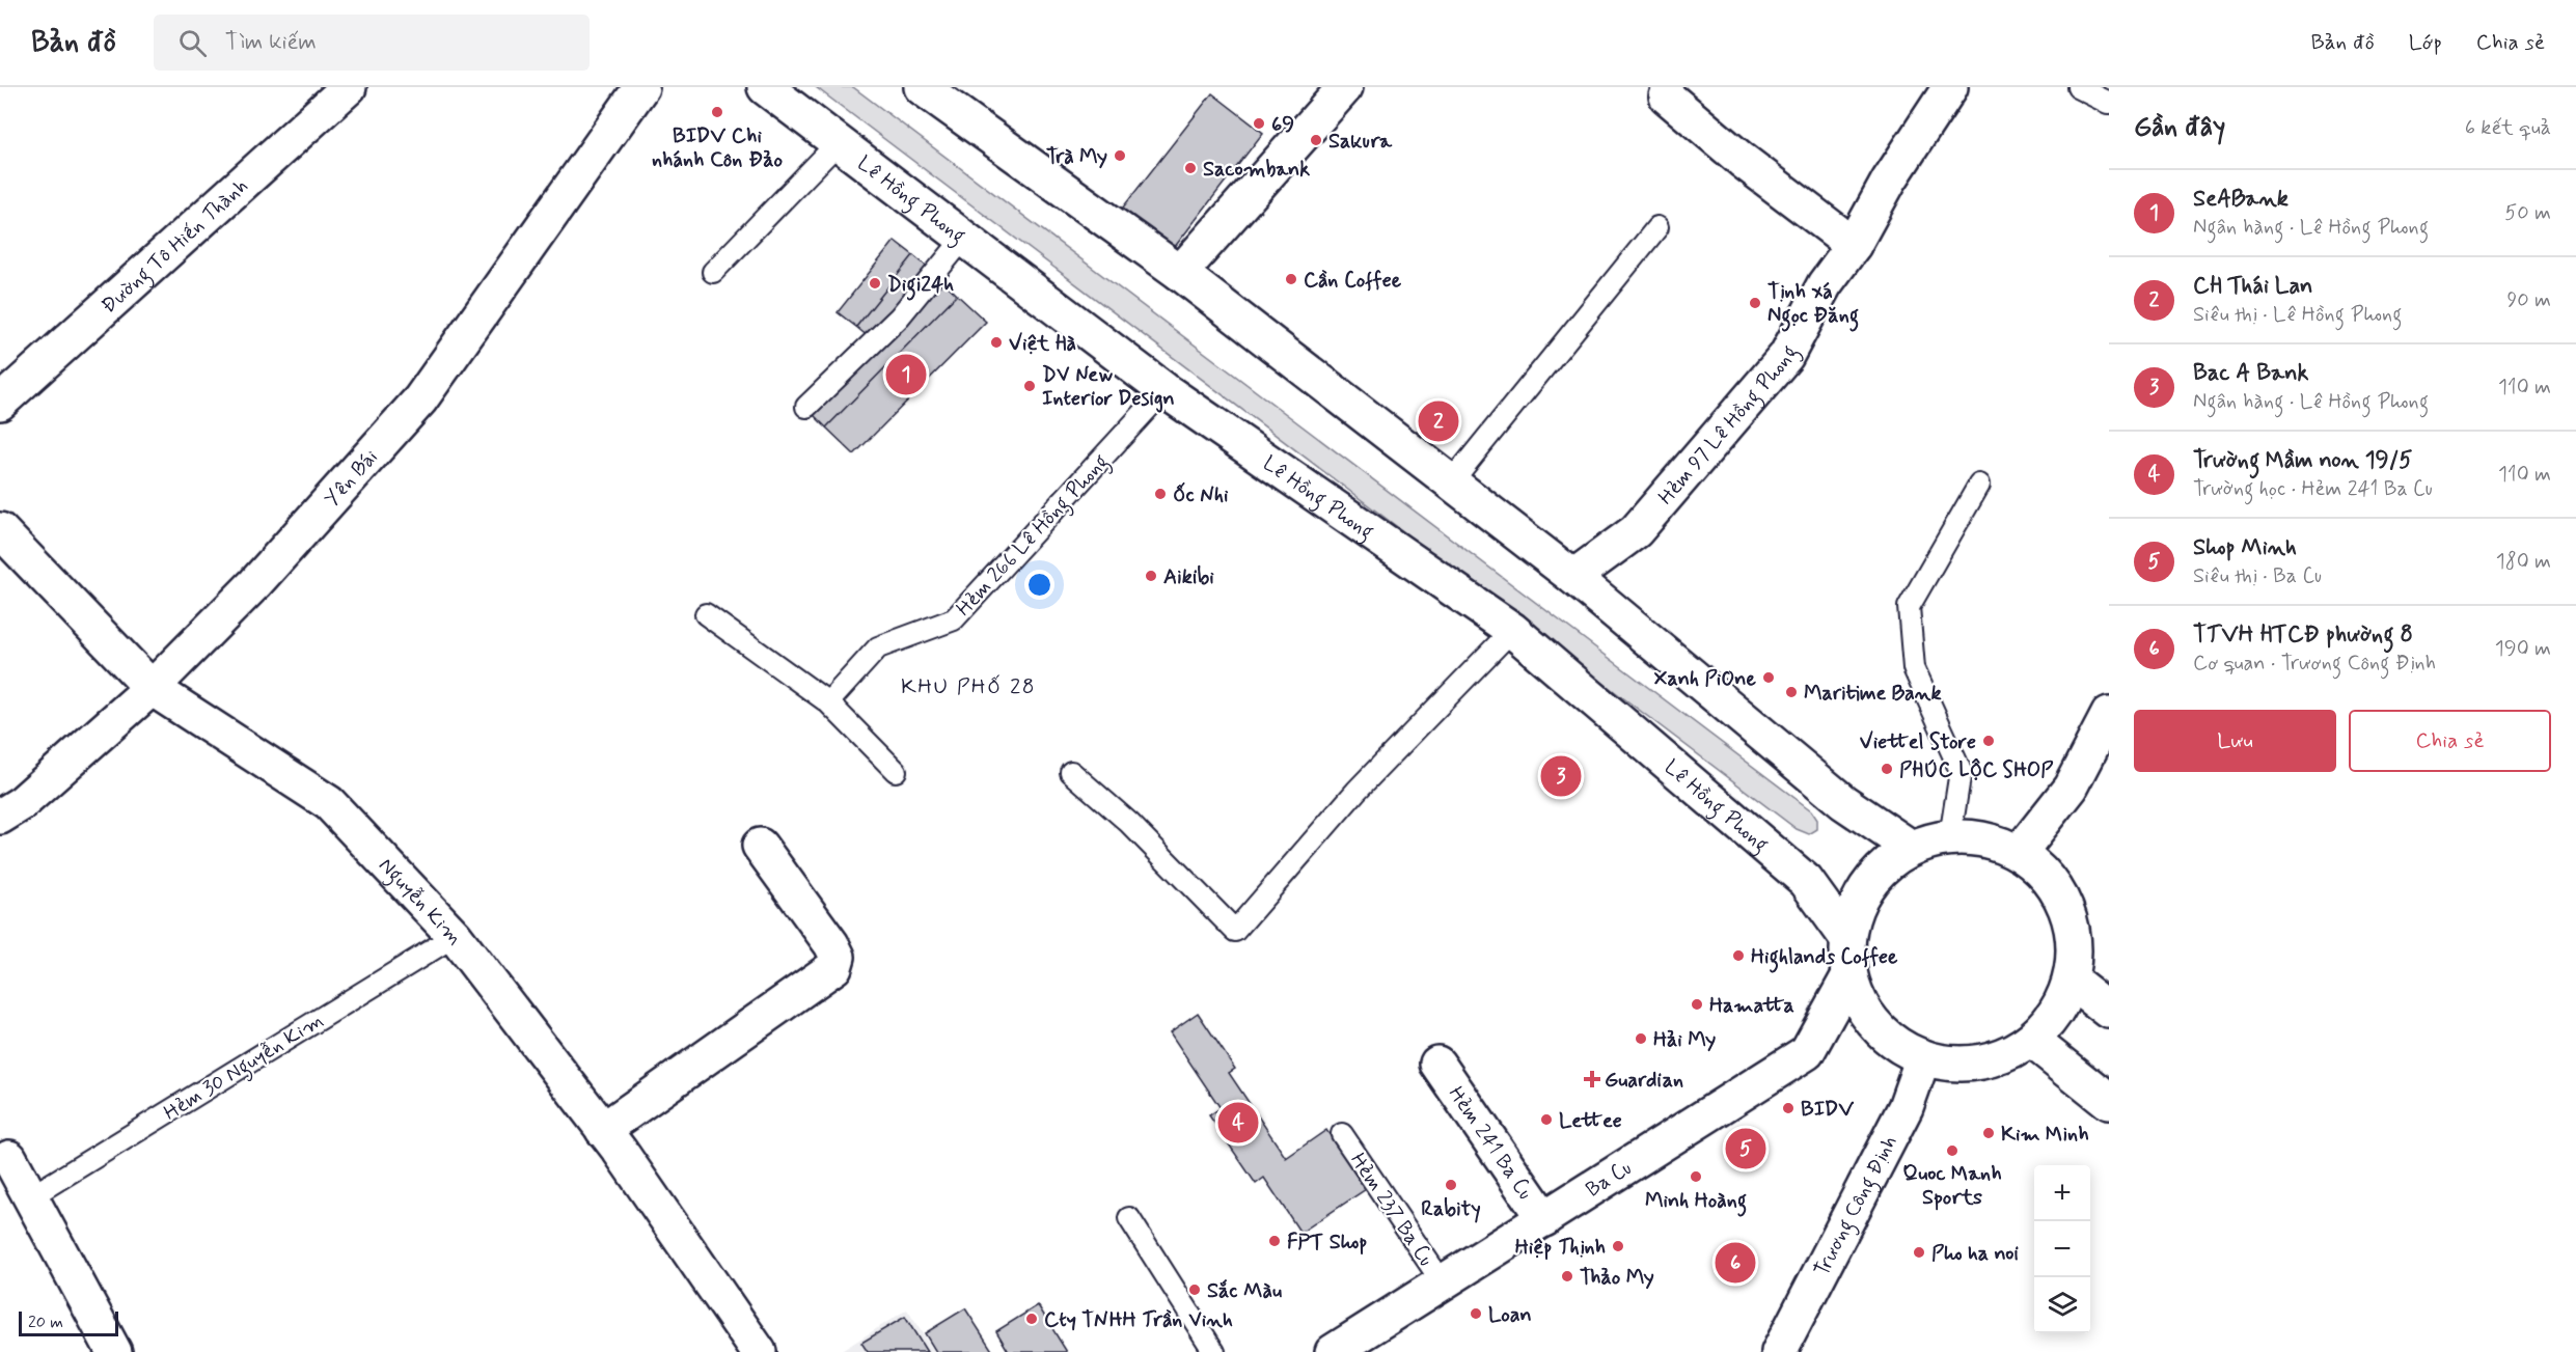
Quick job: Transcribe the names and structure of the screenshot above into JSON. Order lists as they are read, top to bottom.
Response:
{
  "streets": {
    "main road": [
      "Lê Hồng Phong",
      "Đường Tô Hiến Thành",
      "Hẻm 97 Lê Hồng Phong",
      "Yên Bái",
      "Nguyễn Kim",
      "Hẻm 241 Ba Cu",
      "Ba Cu",
      "Trương Công Định"
    ],
    "lane": ["Hẻm 266 Lê Hồng Phong", "Hẻm 30 Nguyễn Kim", "Hẻm 237 Ba Cu"]
  },
  "crossings": [
    ["Lê Hồng Phong", "Hẻm 266 Lê Hồng Phong"],
    ["Yên Bái", "Nguyễn Kim"],
    ["Nguyễn Kim", "Hẻm 30 Nguyễn Kim"],
    ["Hẻm 241 Ba Cu", "Ba Cu"],
    ["Ba Cu", "Hẻm 237 Ba Cu"]
  ],
  "districts": ["KHU PHỐ 28"],
  "places": {
    "other": [
      "BIDV Chi nhánh Côn Đảo",
      "69",
      "Sakura",
      "Trà My",
      "Sacombank",
      "Cần Coffee",
      "Digi24h",
      "Tịnh xá Ngọc Đăng",
      "Việt Hà",
      "DV New Interior Design",
      "Ốc Nhi",
      "Aikibi",
      "Xanh PiOne",
      "Maritime Bank",
      "Viettel Store",
      "PHÚC LỘC SHOP",
      "Highlands Coffee",
      "Hamatta",
      "Hải My",
      "BIDV",
      "Lettee",
      "Kim Minh",
      "Quoc Manh Sports",
      "Minh Hoàng",
      "Rabity",
      "FPT Shop",
      "Hiệp Thịnh",
      "Pho ha noi",
      "Thảo My",
      "Sắc Màu",
      "Loan",
      "Cty TNHH Trần Vinh"
    ],
    "health": ["Guardian"]
  },
  "scale_bar": "20 m",
  "page": {
    "header": "Bản đồ",
    "search": "Tìm kiếm",
    "nav": ["Bản đồ", "Lớp", "Chia sẻ"],
    "heading": ["Gần đây", "6 kết quả"],
    "list": [
      {
        "mark": "1",
        "name": "SeABank",
        "note": "Ngân hàng · Lê Hồng Phong",
        "value": "50 m"
      },
      {
        "mark": "2",
        "name": "CH Thái Lan",
        "note": "Siêu thị · Lê Hồng Phong",
        "value": "90 m"
      },
      {
        "mark": "3",
        "name": "Bac A Bank",
        "note": "Ngân hàng · Lê Hồng Phong",
        "value": "110 m"
      },
      {
        "mark": "4",
        "name": "Trường Mầm non 19/5",
        "note": "Trường học · Hẻm 241 Ba Cu",
        "value": "110 m"
      },
      {
        "mark": "5",
        "name": "Shop Minh",
        "note": "Siêu thị · Ba Cu",
        "value": "180 m"
      },
      {
        "mark": "6",
        "name": "TTVH HTCĐ phường 8",
        "note": "Cơ quan · Trương Công Định",
        "value": "190 m"
      }
    ],
    "pins": [
      "1",
      "2",
      "3",
      "4",
      "5",
      "6"
    ],
    "buttons": ["Lưu", "Chia sẻ"],
    "map_buttons": ["+", "−"],
    "scale": "20 m"
  }
}
